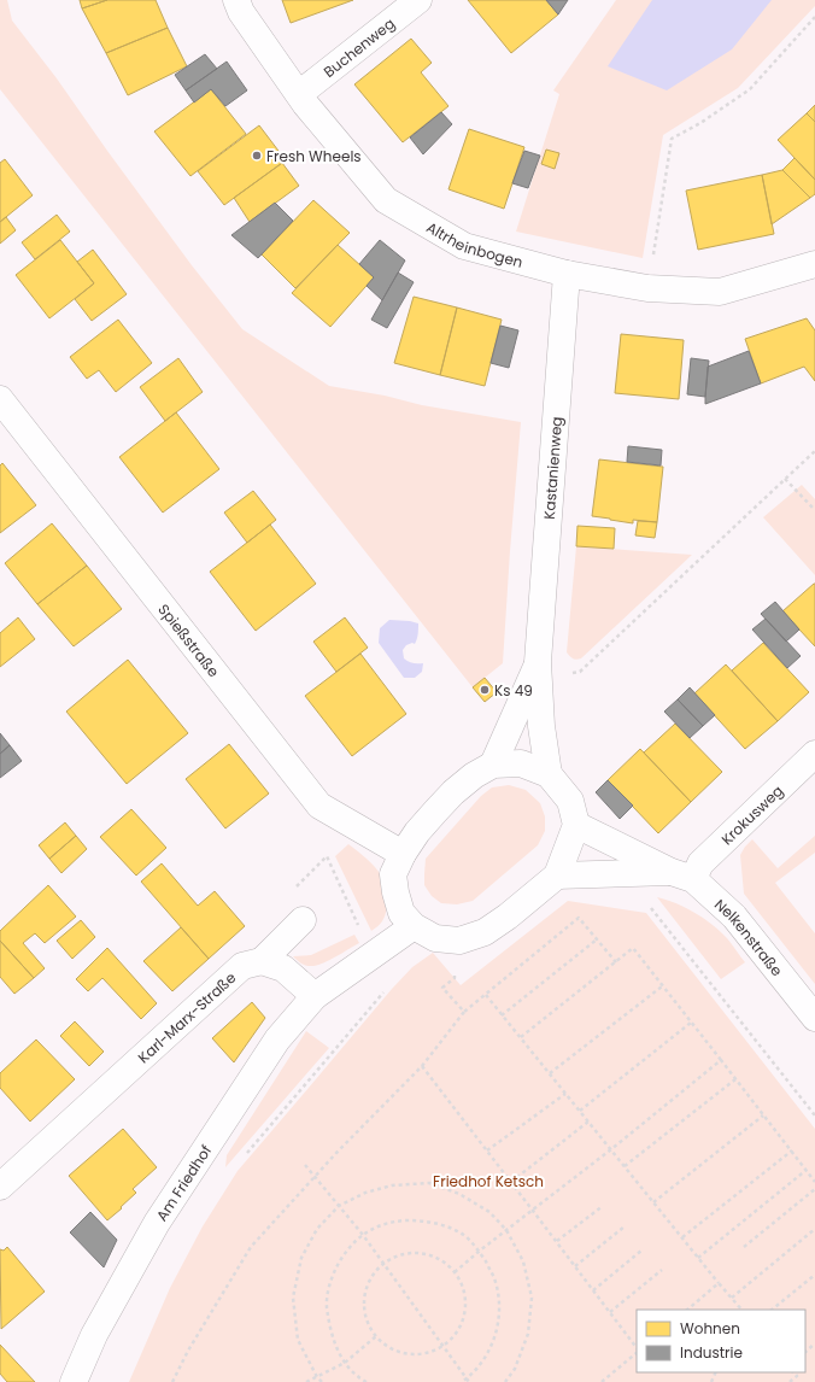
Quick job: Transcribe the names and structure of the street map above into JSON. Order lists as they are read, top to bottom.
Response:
{
  "streets": {
    "street": [
      "Buchenweg",
      "Altrheinbogen",
      "Kastanienweg",
      "Spießstraße",
      "Krokusweg",
      "Nelkenstraße",
      "Karl-Marx-Straße",
      "Am Friedhof"
    ]
  },
  "crossings": [
    ["Buchenweg", "Altrheinbogen"],
    ["Altrheinbogen", "Kastanienweg"],
    ["Krokusweg", "Nelkenstraße"]
  ],
  "parks": ["Friedhof Ketsch"],
  "places": ["Fresh Wheels", "Ks 49"],
  "legend": ["Wohnen", "Industrie"]
}
